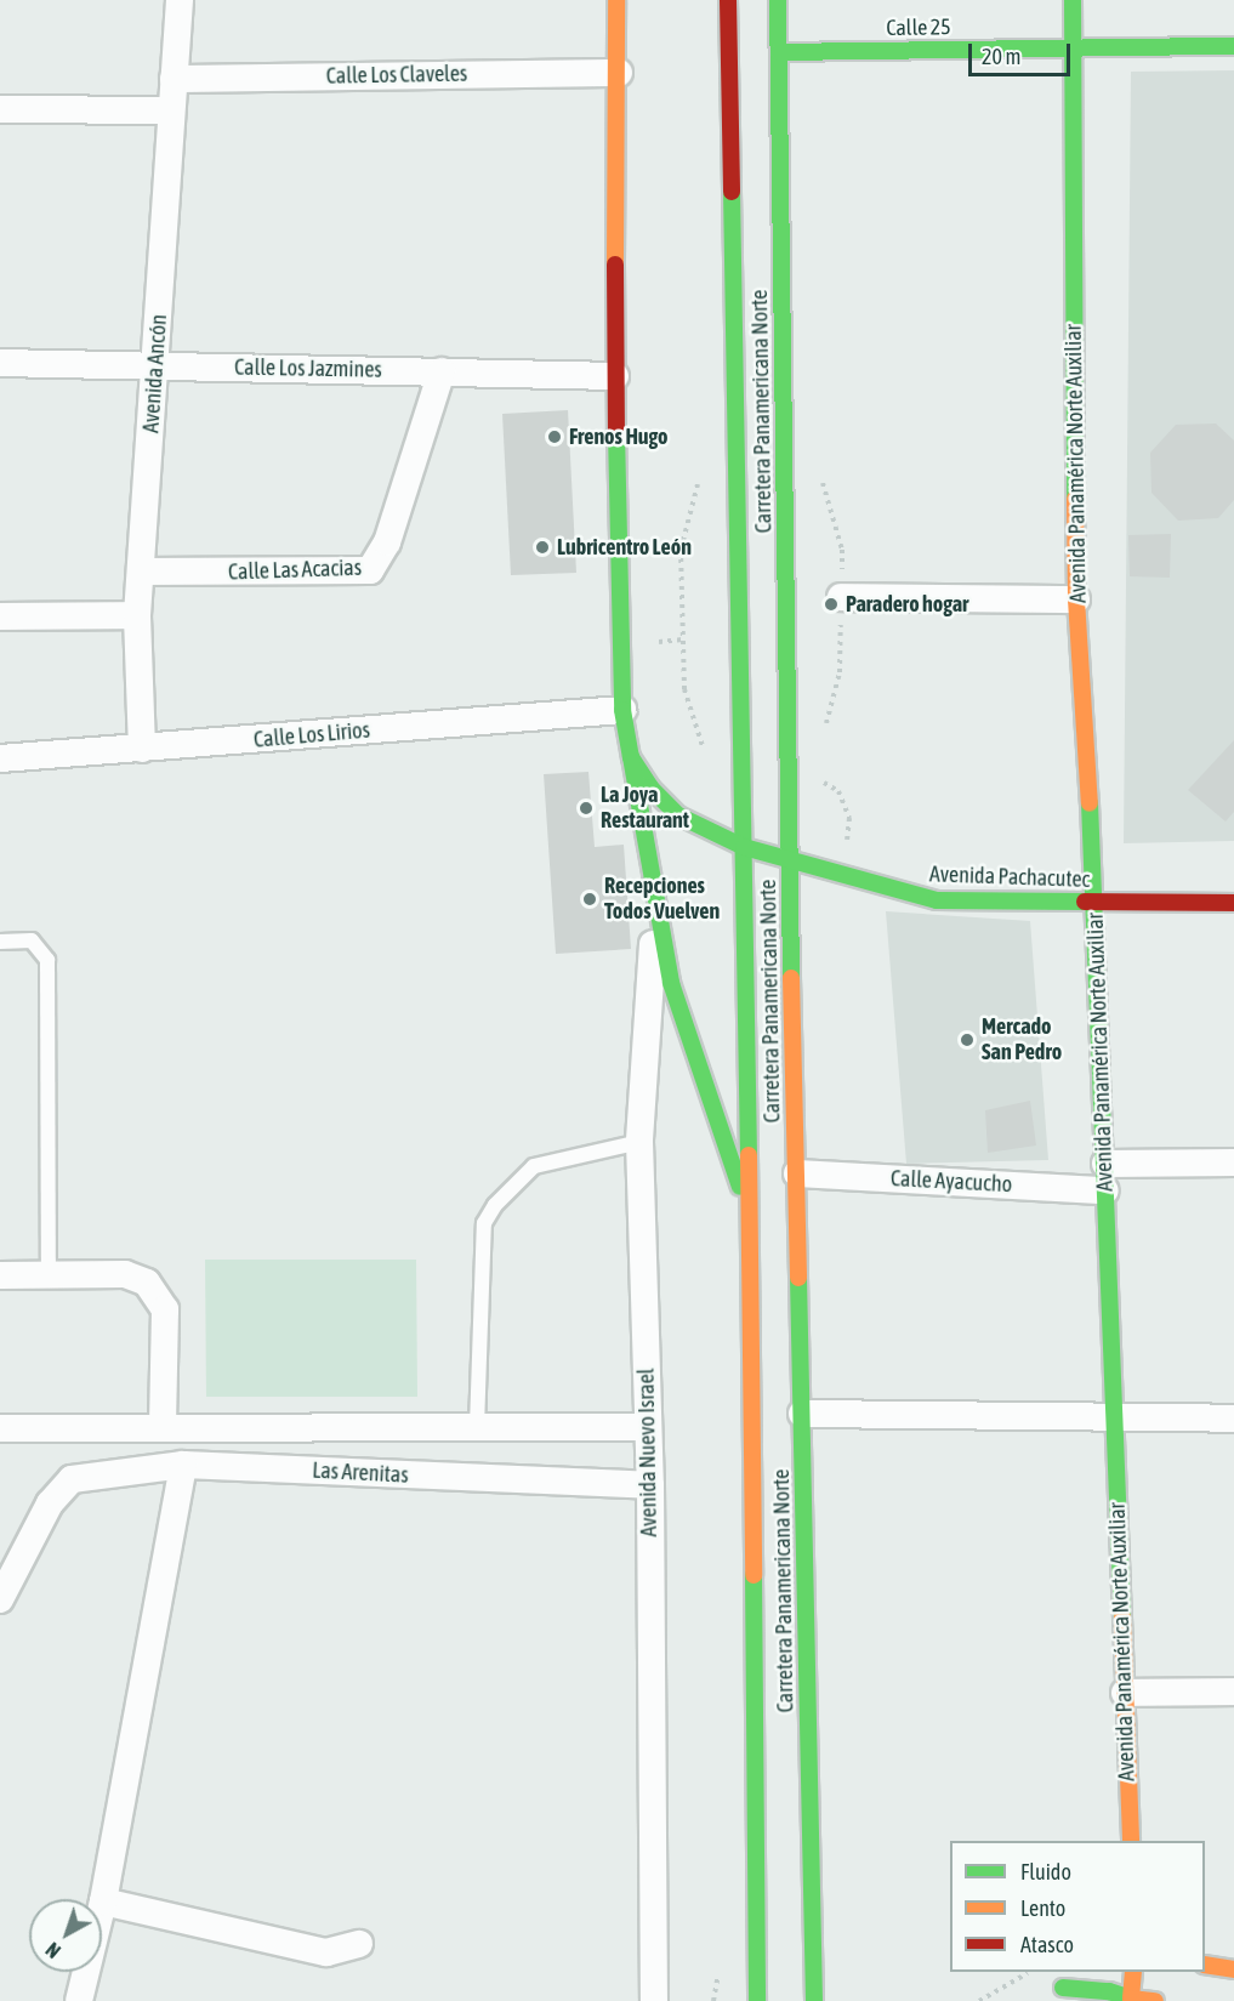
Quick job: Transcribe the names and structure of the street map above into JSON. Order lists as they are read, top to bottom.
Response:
{
  "streets": {
    "main road": [
      "Calle 25",
      "Carretera Panamericana Norte",
      "Avenida Panamérica Norte Auxiliar",
      "Avenida Pachacutec"
    ],
    "street": [
      "Calle Los Claveles",
      "Calle Los Jazmines",
      "Avenida Ancón",
      "Calle Las Acacias",
      "Calle Los Lirios",
      "Calle Ayacucho",
      "Avenida Nuevo Israel",
      "Las Arenitas"
    ]
  },
  "crossings": [
    ["Calle 25", "Carretera Panamericana Norte"],
    ["Calle 25", "Avenida Panamérica Norte Auxiliar"],
    ["Calle Los Claveles", "Avenida Ancón"],
    ["Calle Los Jazmines", "Avenida Ancón"],
    ["Calle Los Jazmines", "Calle Las Acacias"],
    ["Avenida Ancón", "Calle Las Acacias"],
    ["Avenida Ancón", "Calle Los Lirios"],
    ["Carretera Panamericana Norte", "Avenida Pachacutec"],
    ["Carretera Panamericana Norte", "Calle Ayacucho"],
    ["Avenida Panamérica Norte Auxiliar", "Avenida Pachacutec"],
    ["Avenida Panamérica Norte Auxiliar", "Calle Ayacucho"],
    ["Avenida Nuevo Israel", "Las Arenitas"]
  ],
  "places": [
    "Frenos Hugo",
    "Lubricentro León",
    "Paradero hogar",
    "La Joya Restaurant",
    "Recepciones Todos Vuelven",
    "Mercado San Pedro"
  ],
  "legend": ["Fluido", "Lento", "Atasco"],
  "scale_bar": "20 m",
  "north": "bottom left"
}
